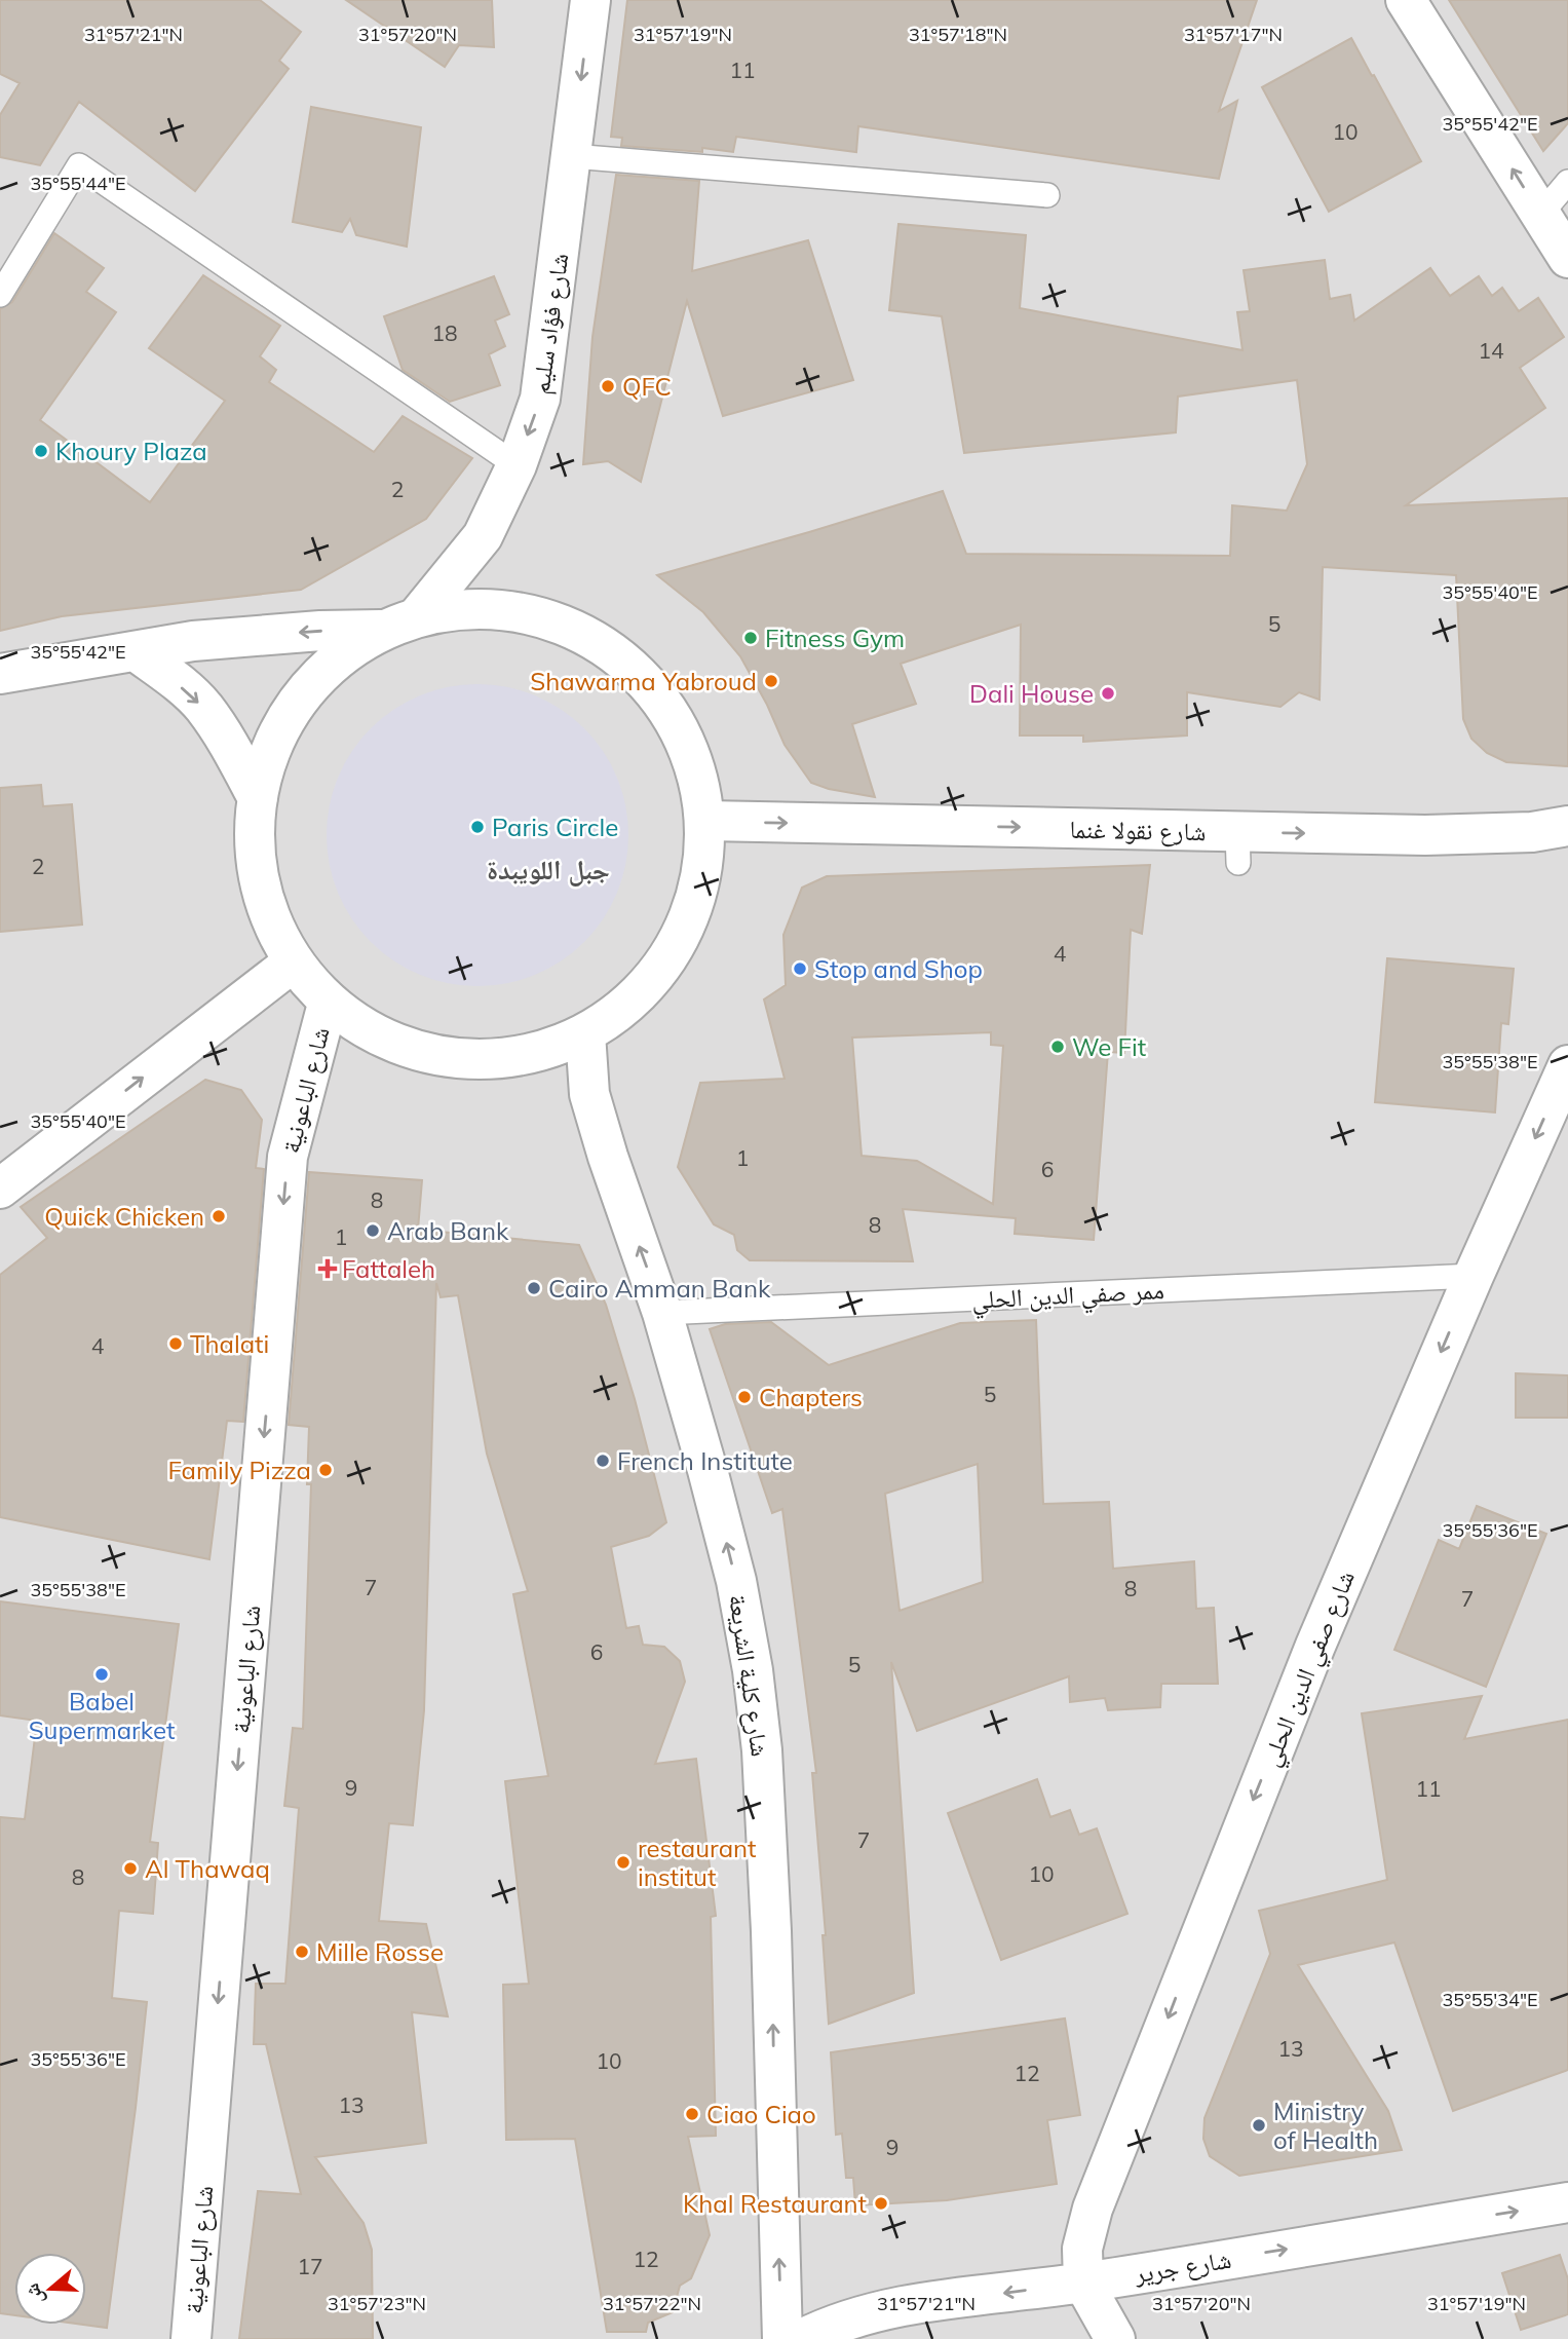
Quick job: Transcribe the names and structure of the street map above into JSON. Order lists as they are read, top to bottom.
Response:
{
  "streets": {
    "street": [
      "شارع فؤاد سليم",
      "شارع نقولا غنما",
      "شارع الباعونية",
      "شارع صفي الدين الحلي",
      "شارع كلية الشريعة",
      "شارع جرير"
    ],
    "lane": ["ممر صفي الدين الحلي"]
  },
  "crossings": [
    ["ممر صفي الدين الحلي", "شارع صفي الدين الحلي"],
    ["ممر صفي الدين الحلي", "شارع كلية الشريعة"],
    ["شارع صفي الدين الحلي", "شارع جرير"]
  ],
  "one_way": [
    "شارع فؤاد سليم",
    "شارع نقولا غنما",
    "شارع الباعونية",
    "شارع صفي الدين الحلي",
    "شارع كلية الشريعة"
  ],
  "districts": ["جبل اللويبدة"],
  "places": {
    "other": [
      "QFC",
      "Khoury Plaza",
      "Fitness Gym",
      "Shawarma Yabroud",
      "Dali House",
      "Paris Circle",
      "Stop and Shop",
      "We Fit",
      "Quick Chicken",
      "Arab Bank",
      "Cairo Amman Bank",
      "Thalati",
      "Chapters",
      "French Institute",
      "Family Pizza",
      "Babel Supermarket",
      "restaurant institut",
      "Al Thawaq",
      "Mille Rosse",
      "Ciao Ciao",
      "Ministry of Health",
      "Khal Restaurant"
    ],
    "health": ["Fattaleh"]
  },
  "house_numbers": [
    "11",
    "10",
    "18",
    "14",
    "2",
    "5",
    "2",
    "4",
    "1",
    "6",
    "8",
    "8",
    "1",
    "4",
    "5",
    "7",
    "8",
    "7",
    "6",
    "5",
    "9",
    "11",
    "7",
    "10",
    "8",
    "13",
    "10",
    "12",
    "13",
    "9",
    "12",
    "17"
  ],
  "north": "left",
  "coordinates": [
    "31°57'17\"N",
    "31°57'21\"N",
    "31°57'20\"N",
    "31°57'19\"N",
    "31°57'18\"N",
    "35°55'42\"E",
    "35°55'44\"E",
    "35°55'40\"E",
    "35°55'38\"E",
    "35°55'36\"E",
    "35°55'34\"E",
    "31°57'23\"N",
    "31°57'22\"N"
  ]
}
